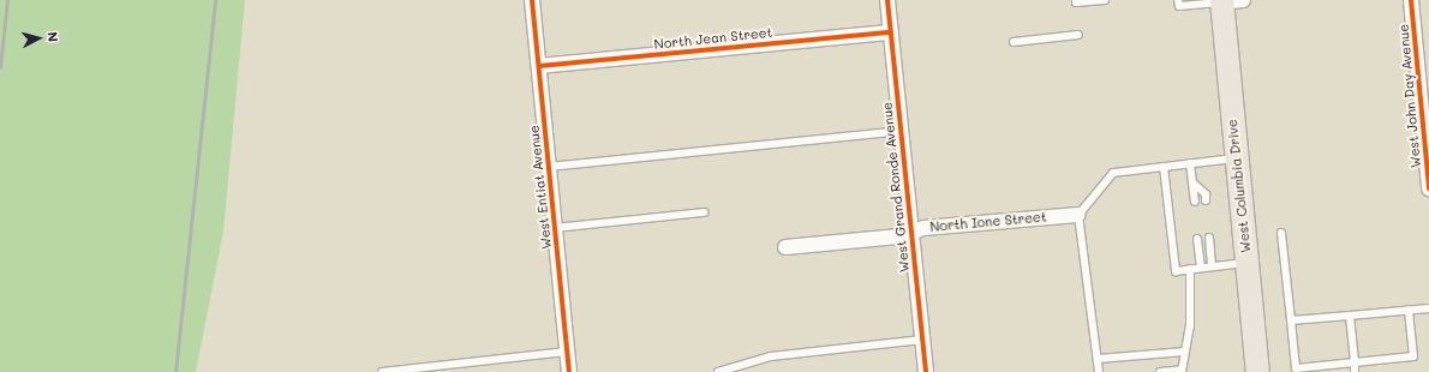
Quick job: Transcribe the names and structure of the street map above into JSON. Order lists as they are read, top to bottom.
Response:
{
  "streets": {
    "main road": ["West Columbia Drive"],
    "street": [
      "North Jean Street",
      "West John Day Avenue",
      "West Entiat Avenue",
      "West Grand Ronde Avenue",
      "North Ione Street"
    ]
  },
  "crossings": [
    ["North Jean Street", "West Entiat Avenue"],
    ["North Jean Street", "West Grand Ronde Avenue"],
    ["West Grand Ronde Avenue", "North Ione Street"]
  ],
  "north": "right"
}
